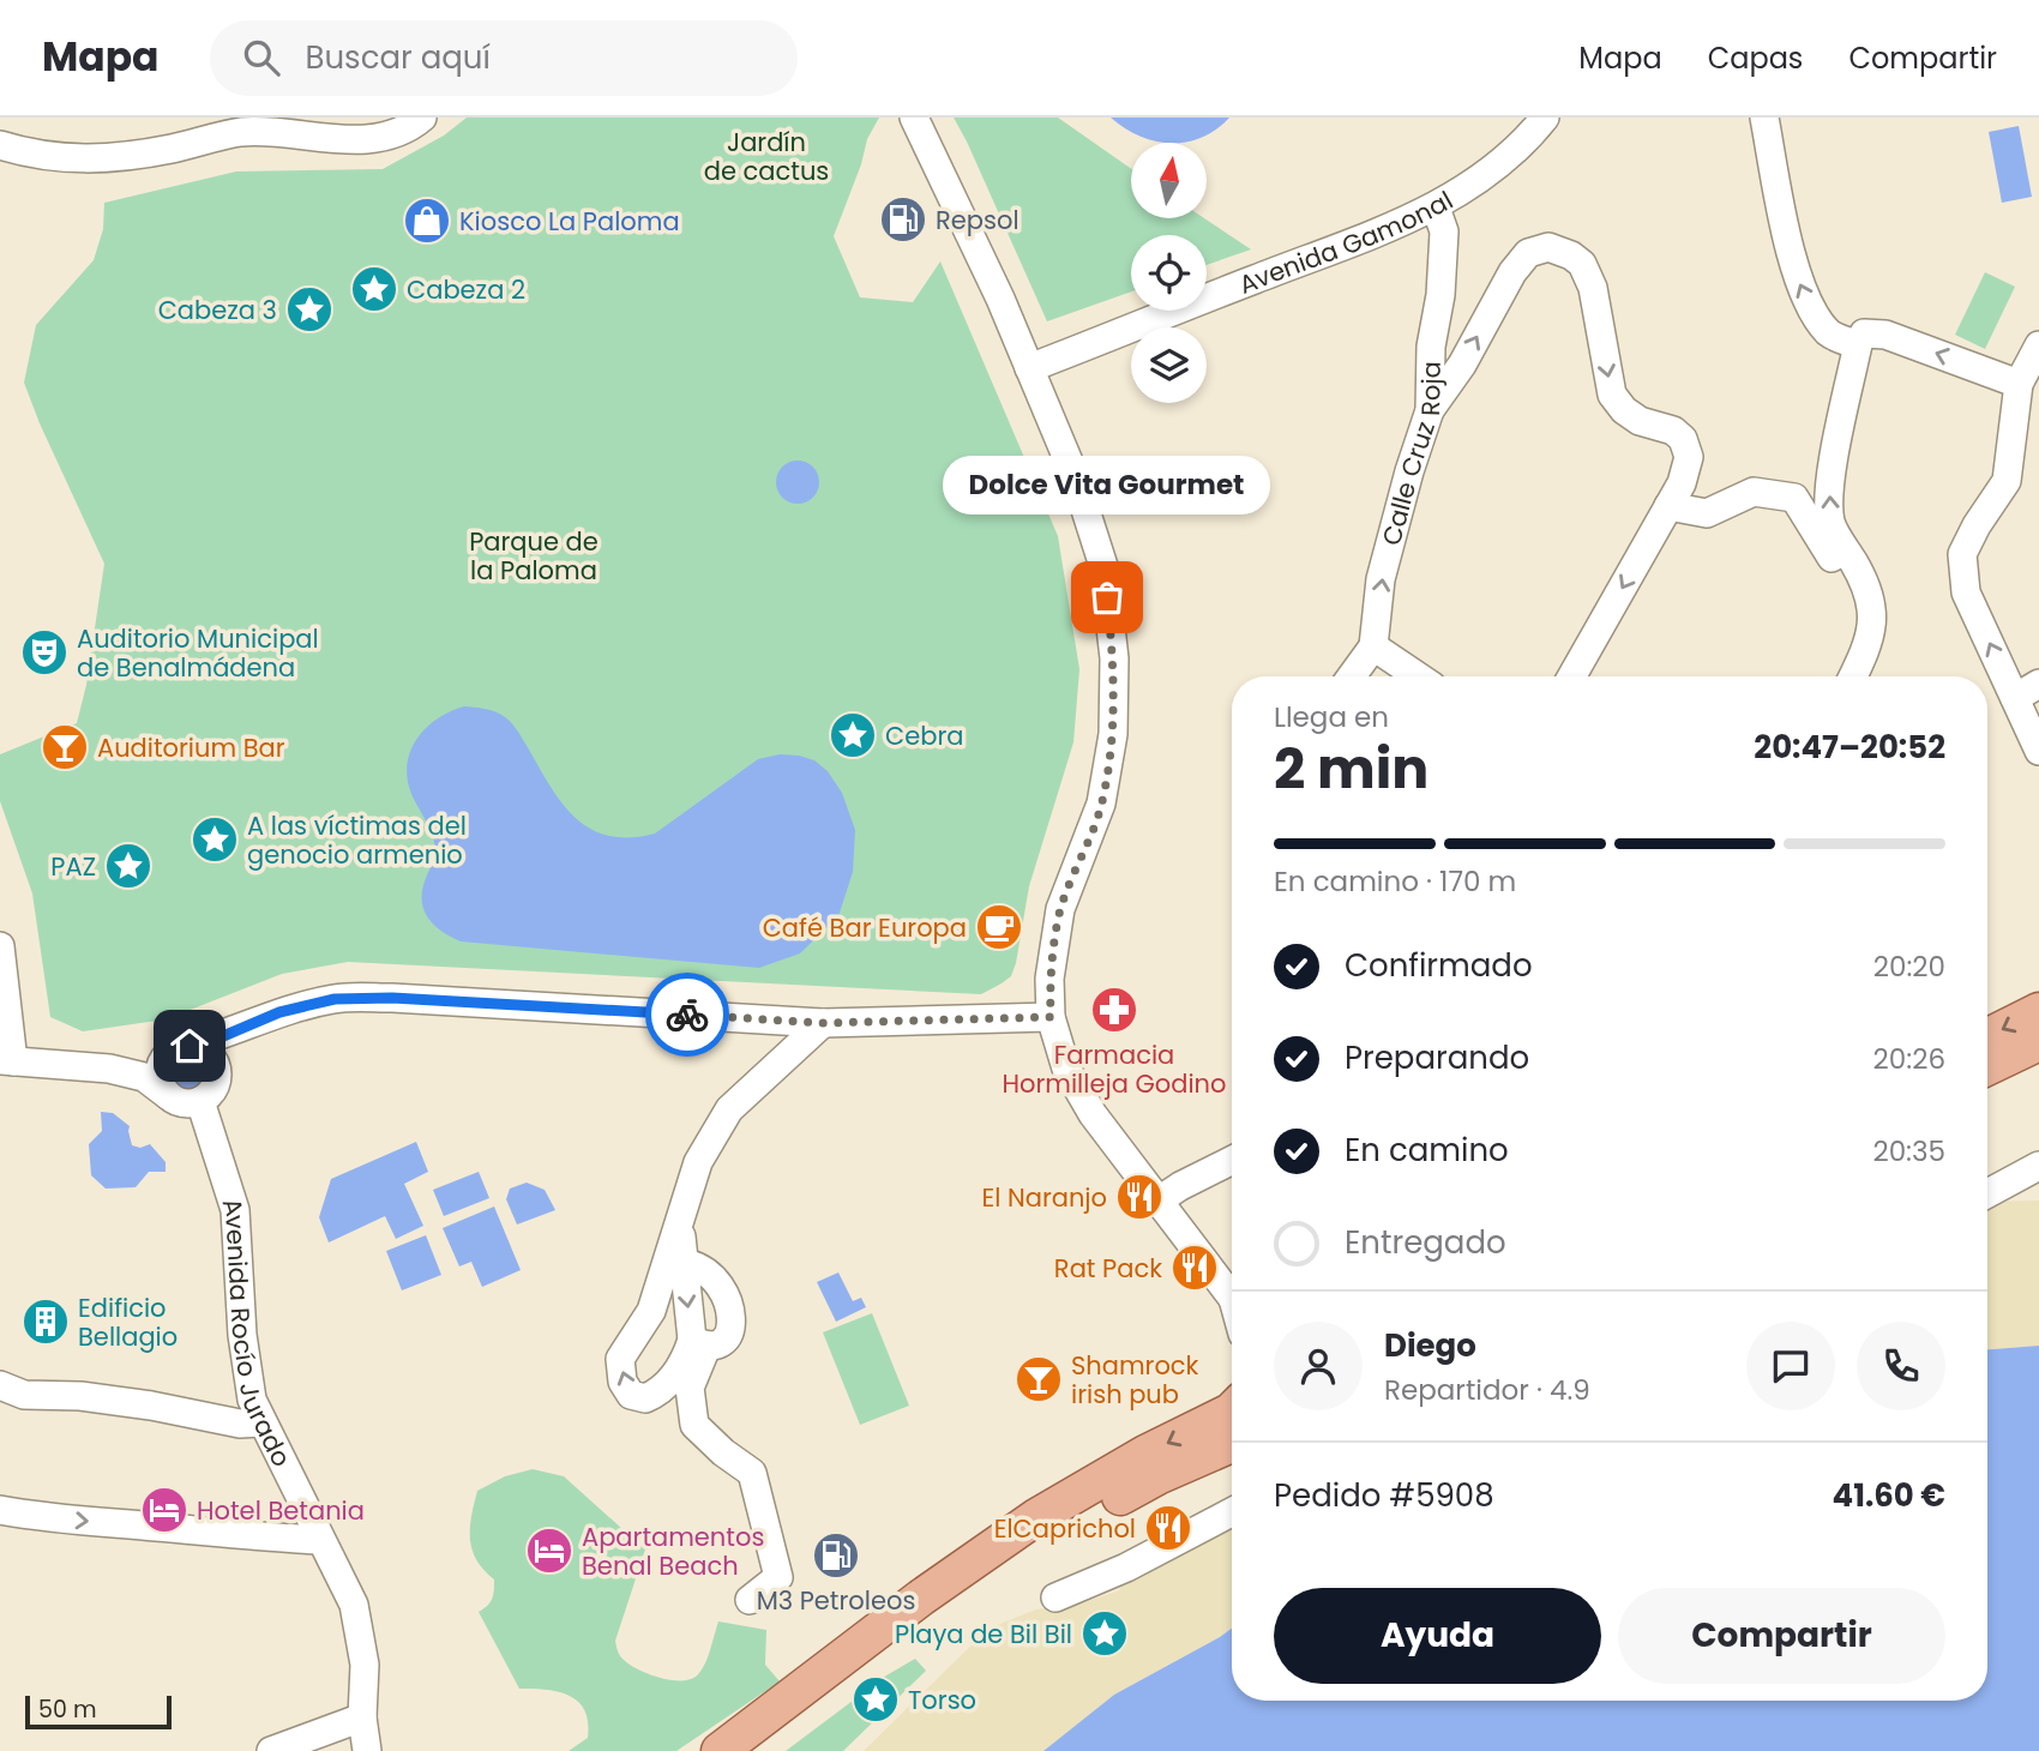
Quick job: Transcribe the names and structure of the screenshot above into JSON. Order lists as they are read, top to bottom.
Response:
{
  "streets": {
    "street": ["Avenida Gamonal", "Calle Cruz Roja", "Avenida Rocío Jurado"]
  },
  "crossings": [
    ["Avenida Gamonal", "Calle Cruz Roja"]
  ],
  "parks": ["Jardín de cactus", "Parque de la Paloma"],
  "places": {
    "fuel station": ["Repsol", "M3 Petroleos"],
    "shop": ["Kiosco La Paloma"],
    "place": [
      "Cabeza 2",
      "Cabeza 3",
      "Cebra",
      "A las víctimas del genocio armenio",
      "PAZ",
      "Playa de Bil Bil",
      "Torso"
    ],
    "other": ["Dolce Vita Gourmet"],
    "theatre": ["Auditorio Municipal de Benalmádena"],
    "bar": ["Auditorium Bar", "Shamrock irish pub"],
    "cafe": ["Café Bar Europa"],
    "pharmacy": ["Farmacia Hormilleja Godino"],
    "restaurant": ["El Naranjo", "Rat Pack", "ElCaprichol"],
    "building": ["Edificio Bellagio"],
    "hotel": ["Hotel Betania", "Apartamentos Benal Beach"]
  },
  "scale_bar": "50 m",
  "north": "top",
  "page": {
    "header": "Mapa",
    "search": "Buscar aquí",
    "nav": ["Mapa", "Capas", "Compartir"],
    "bubble": "Dolce Vita Gourmet",
    "heading": ["2 min", "Llega en", "20:47–20:52"],
    "panel": [
      "Diego",
      "Repartidor · 4.9",
      "Pedido #5908",
      "41.60 €"
    ],
    "bar": "En camino · 170 m",
    "list": [
      ["Confirmado", "20:20"],
      ["Preparando", "20:26"],
      ["En camino", "20:35"],
      "Entregado"
    ],
    "buttons": ["Ayuda", "Compartir"],
    "scale": "50 m"
  }
}
